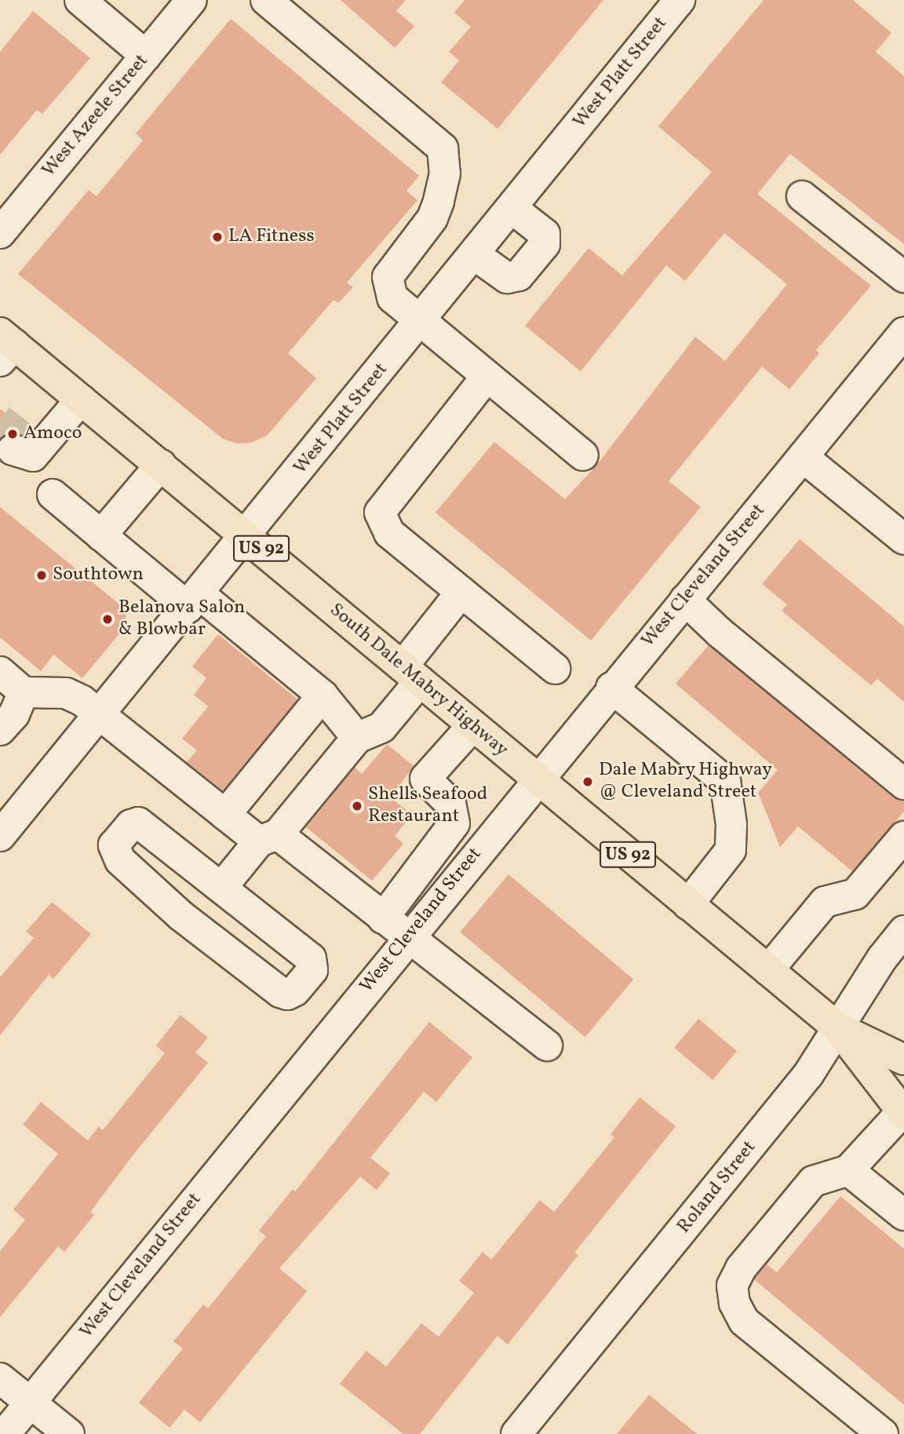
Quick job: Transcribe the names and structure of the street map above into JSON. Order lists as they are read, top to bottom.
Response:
{
  "streets": {
    "main road": ["US 92", "South Dale Mabry Highway"],
    "street": [
      "West Platt Street",
      "West Azeele Street",
      "West Cleveland Street",
      "Roland Street"
    ]
  },
  "crossings": [
    ["West Platt Street", "South Dale Mabry Highway"],
    ["US 92", "South Dale Mabry Highway"],
    ["US 92", "Roland Street"],
    ["West Cleveland Street", "South Dale Mabry Highway"],
    ["South Dale Mabry Highway", "Roland Street"]
  ],
  "places": [
    "LA Fitness",
    "Amoco",
    "Southtown",
    "Belanova Salon & Blowbar",
    "Dale Mabry Highway @ Cleveland Street",
    "Shells Seafood Restaurant"
  ]
}
